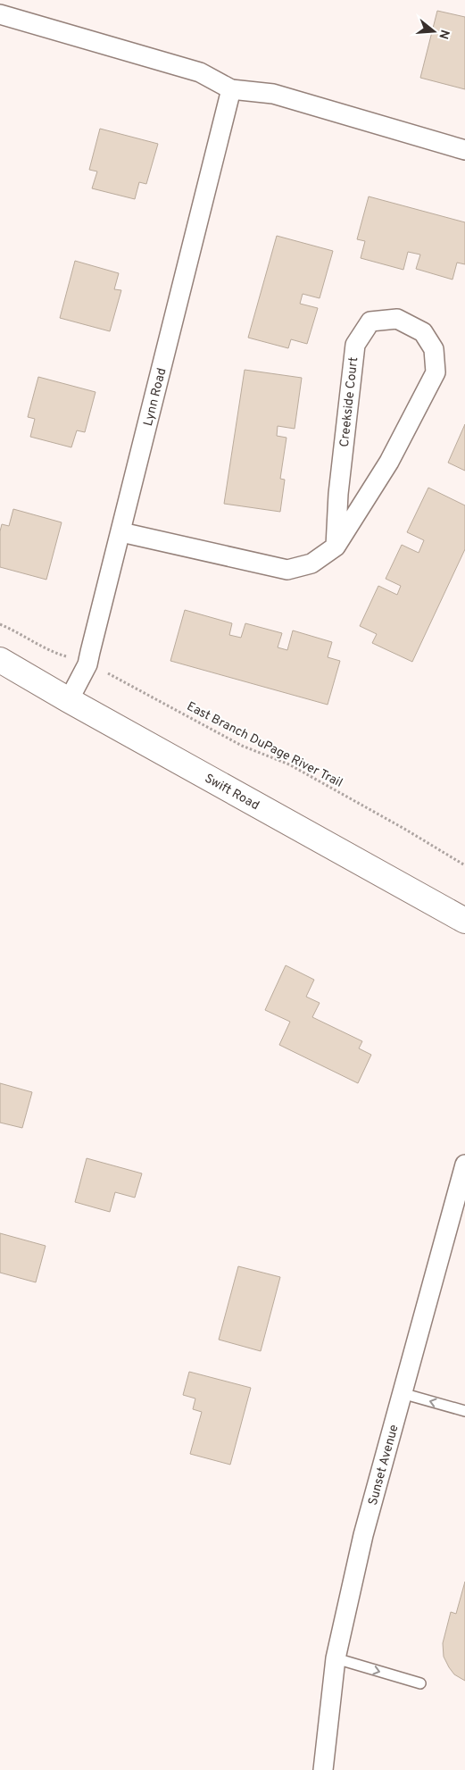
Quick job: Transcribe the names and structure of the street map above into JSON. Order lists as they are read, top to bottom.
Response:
{
  "streets": {
    "street": [
      "Lynn Road",
      "Creekside Court",
      "Swift Road",
      "Sunset Avenue"
    ],
    "path": ["East Branch DuPage River Trail"]
  },
  "crossings": [
    ["Lynn Road", "Creekside Court"],
    ["Lynn Road", "Swift Road"]
  ],
  "north": "right"
}
